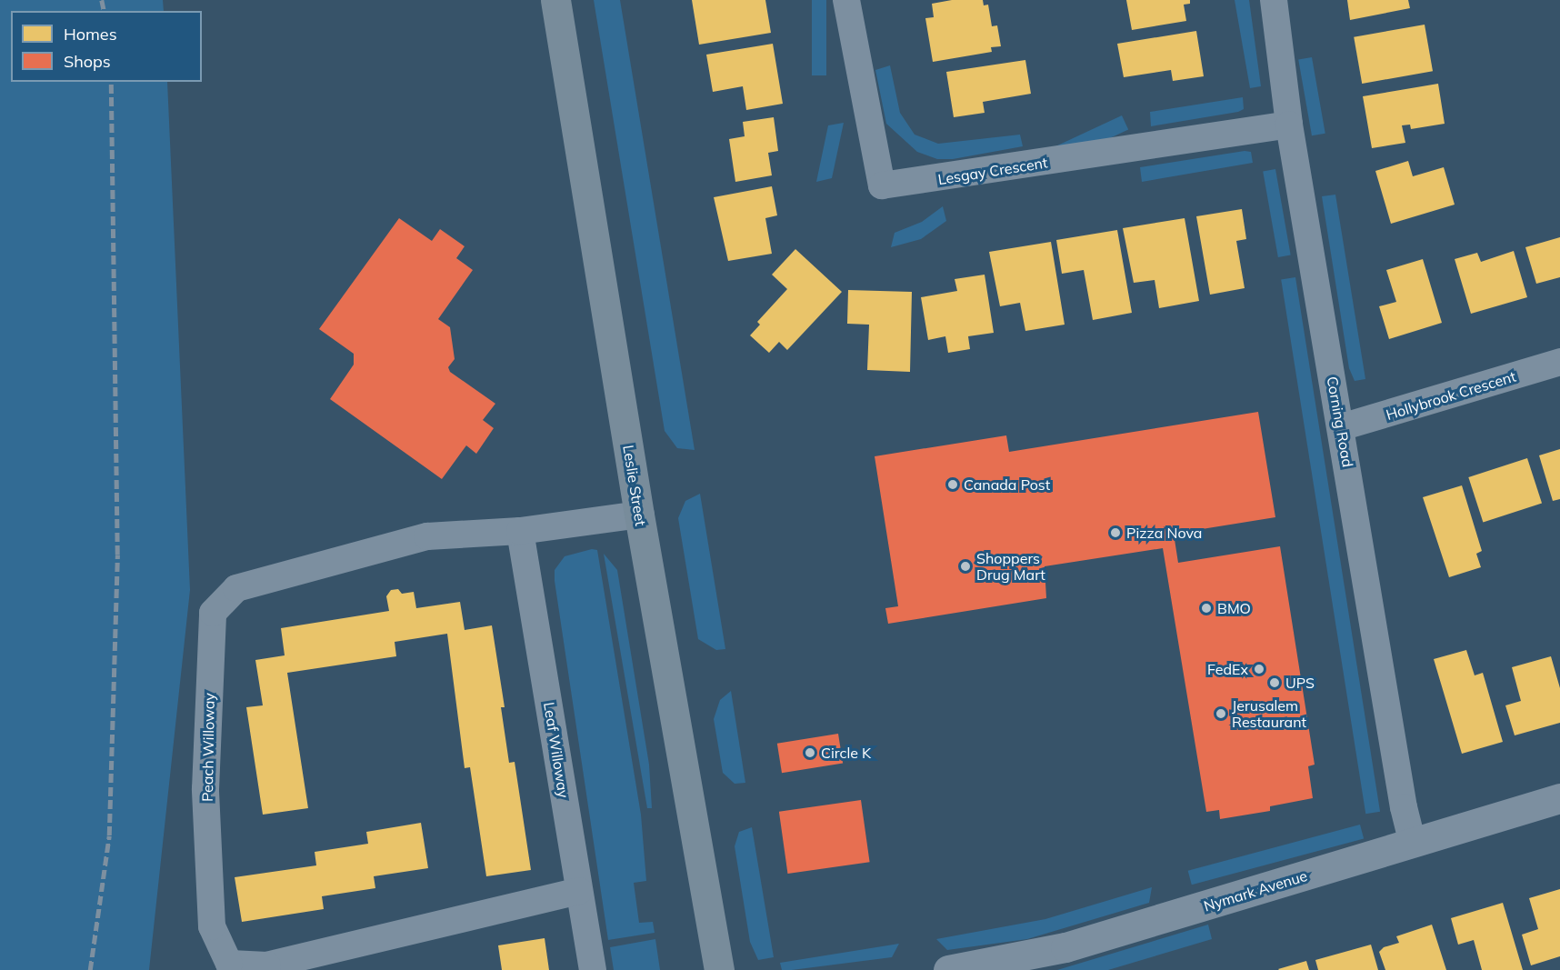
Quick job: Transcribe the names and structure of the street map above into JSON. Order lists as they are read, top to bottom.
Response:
{
  "streets": {
    "main road": ["Leslie Street"],
    "street": [
      "Lesgay Crescent",
      "Hollybrook Crescent",
      "Corning Road",
      "Peach Willoway",
      "Leaf Willoway",
      "Nymark Avenue"
    ]
  },
  "crossings": [
    ["Lesgay Crescent", "Corning Road"],
    ["Hollybrook Crescent", "Corning Road"],
    ["Corning Road", "Nymark Avenue"],
    ["Leslie Street", "Peach Willoway"],
    ["Peach Willoway", "Leaf Willoway"]
  ],
  "places": [
    "Canada Post",
    "Pizza Nova",
    "Shoppers Drug Mart",
    "BMO",
    "FedEx",
    "UPS",
    "Jerusalem Restaurant",
    "Circle K"
  ],
  "legend": ["Homes", "Shops"]
}
